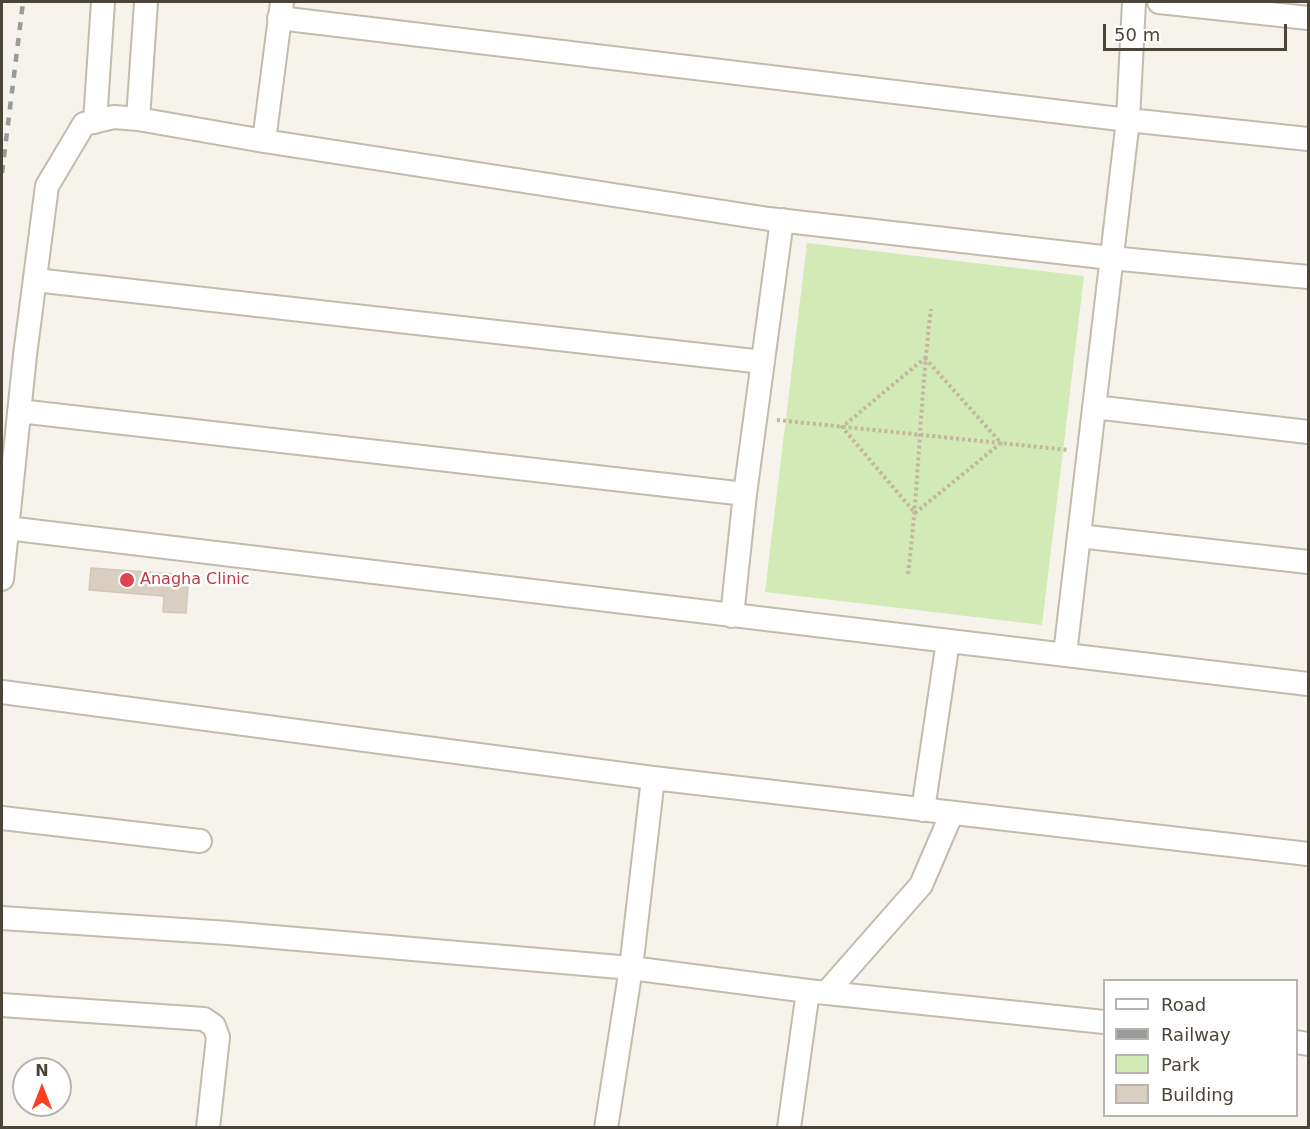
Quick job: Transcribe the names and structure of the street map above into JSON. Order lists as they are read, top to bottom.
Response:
{
  "places": ["Anagha Clinic"],
  "legend": [
    "Road",
    "Railway",
    "Park",
    "Building"
  ],
  "scale_bar": "50 m",
  "north": "top"
}
